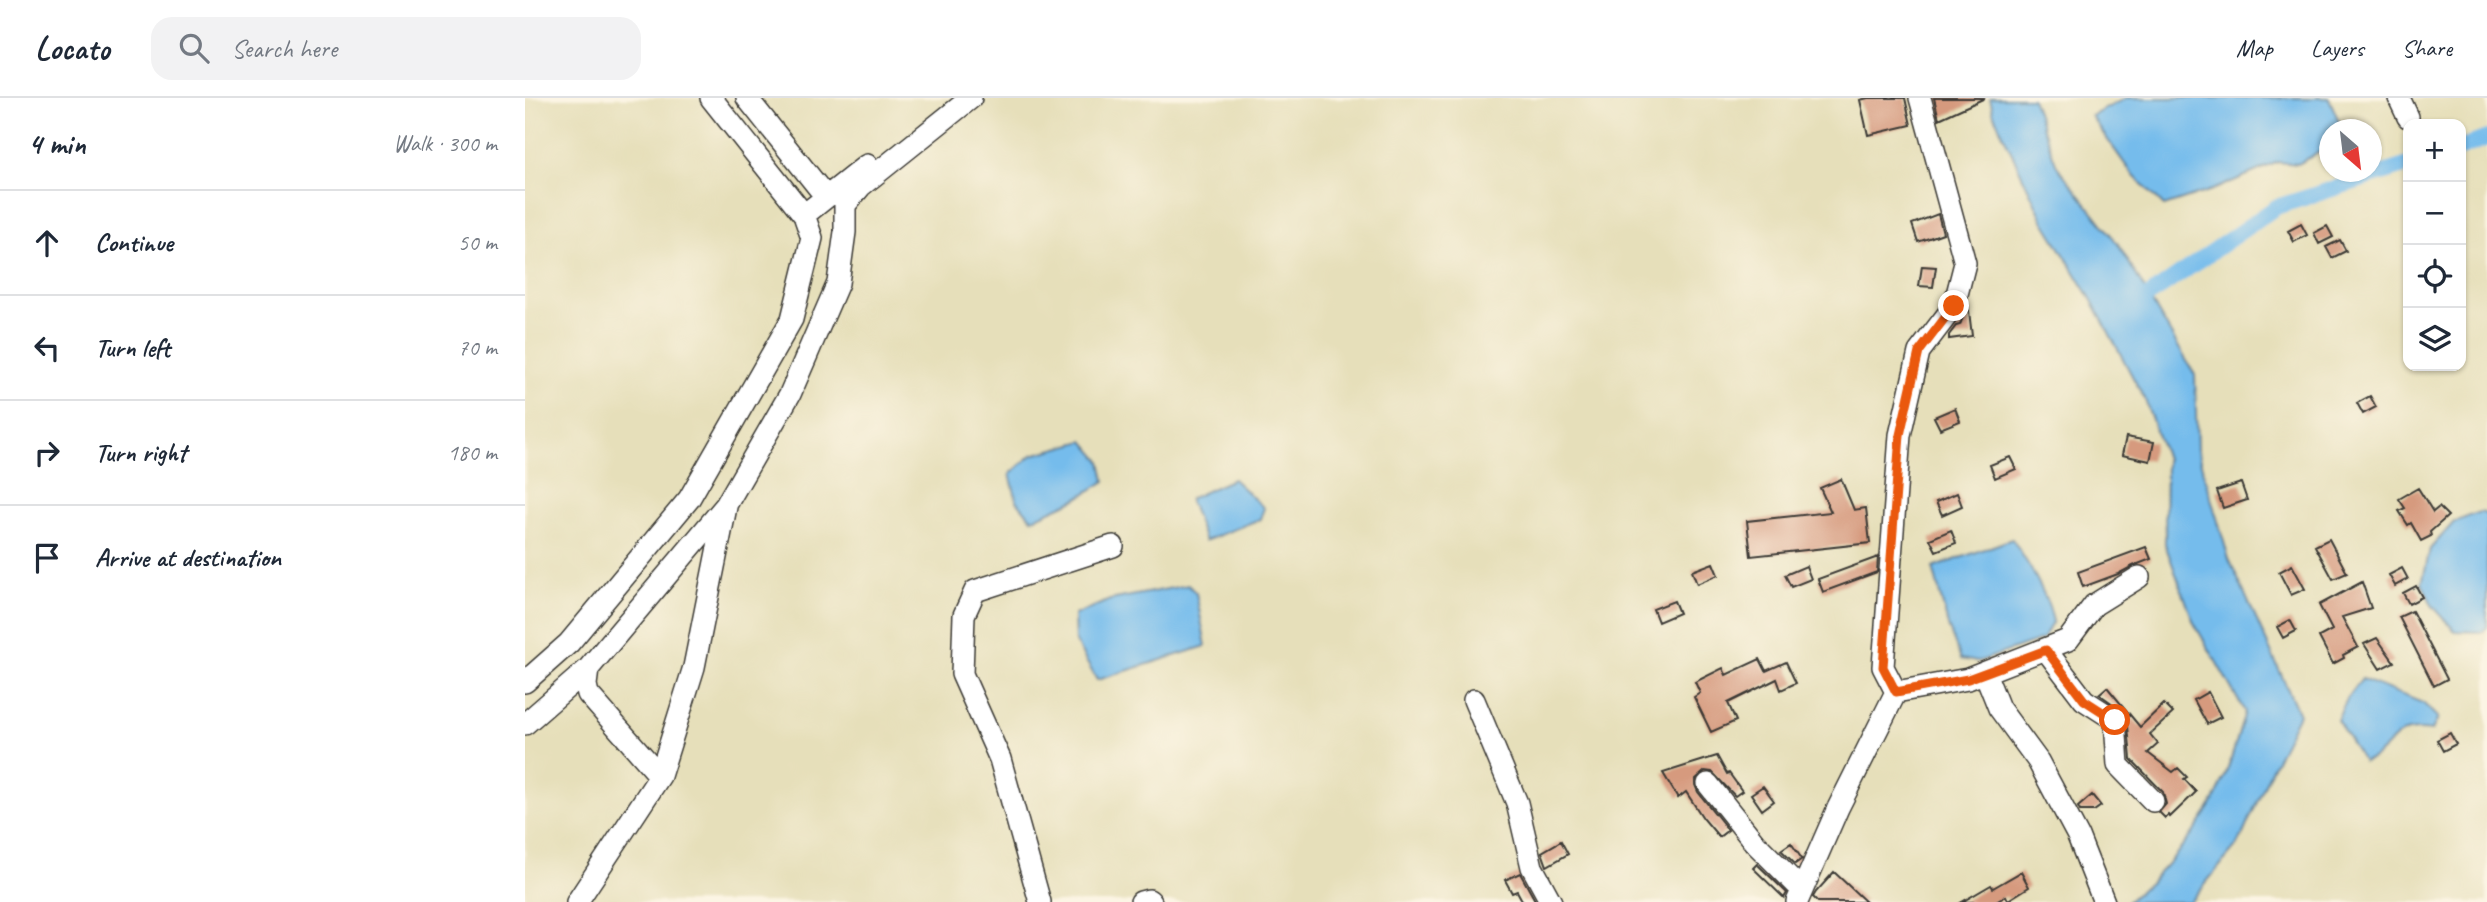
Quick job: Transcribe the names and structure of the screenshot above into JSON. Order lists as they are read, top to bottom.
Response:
{
  "north": "bottom right",
  "page": {
    "header": "Locato",
    "search": "Search here",
    "nav": ["Map", "Layers", "Share"],
    "heading": ["4 min", "Walk · 300 m"],
    "map_buttons": ["+", "−"],
    "list": [
      ["Continue", "50 m"],
      ["Turn left", "70 m"],
      ["Turn right", "180 m"],
      "Arrive at destination"
    ]
  }
}
